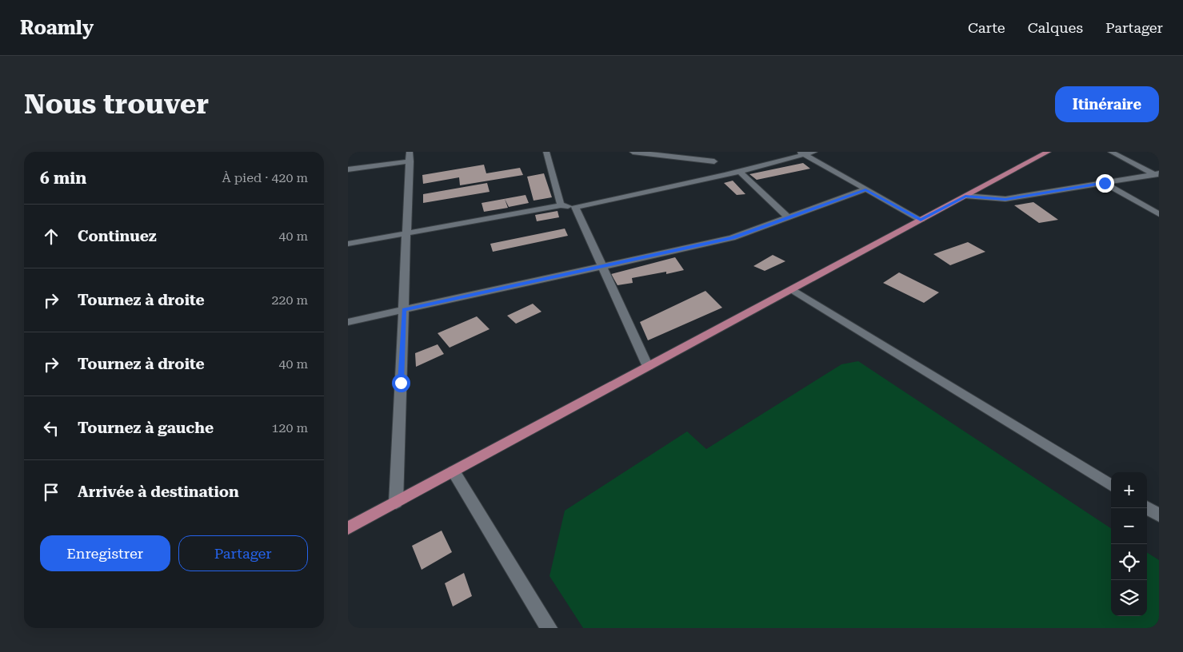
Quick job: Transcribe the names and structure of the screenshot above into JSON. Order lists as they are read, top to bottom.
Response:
{
  "page": {
    "header": "Roamly",
    "nav": ["Carte", "Calques", "Partager"],
    "buttons": [
      "Itinéraire",
      ["Enregistrer", "Partager"]
    ],
    "title": "Nous trouver",
    "heading": ["6 min", "À pied · 420 m"],
    "list": [
      ["Continuez", "40 m"],
      ["Tournez à droite", "220 m"],
      ["Tournez à droite", "40 m"],
      ["Tournez à gauche", "120 m"],
      "Arrivée à destination"
    ],
    "map_buttons": ["+", "−"]
  }
}
